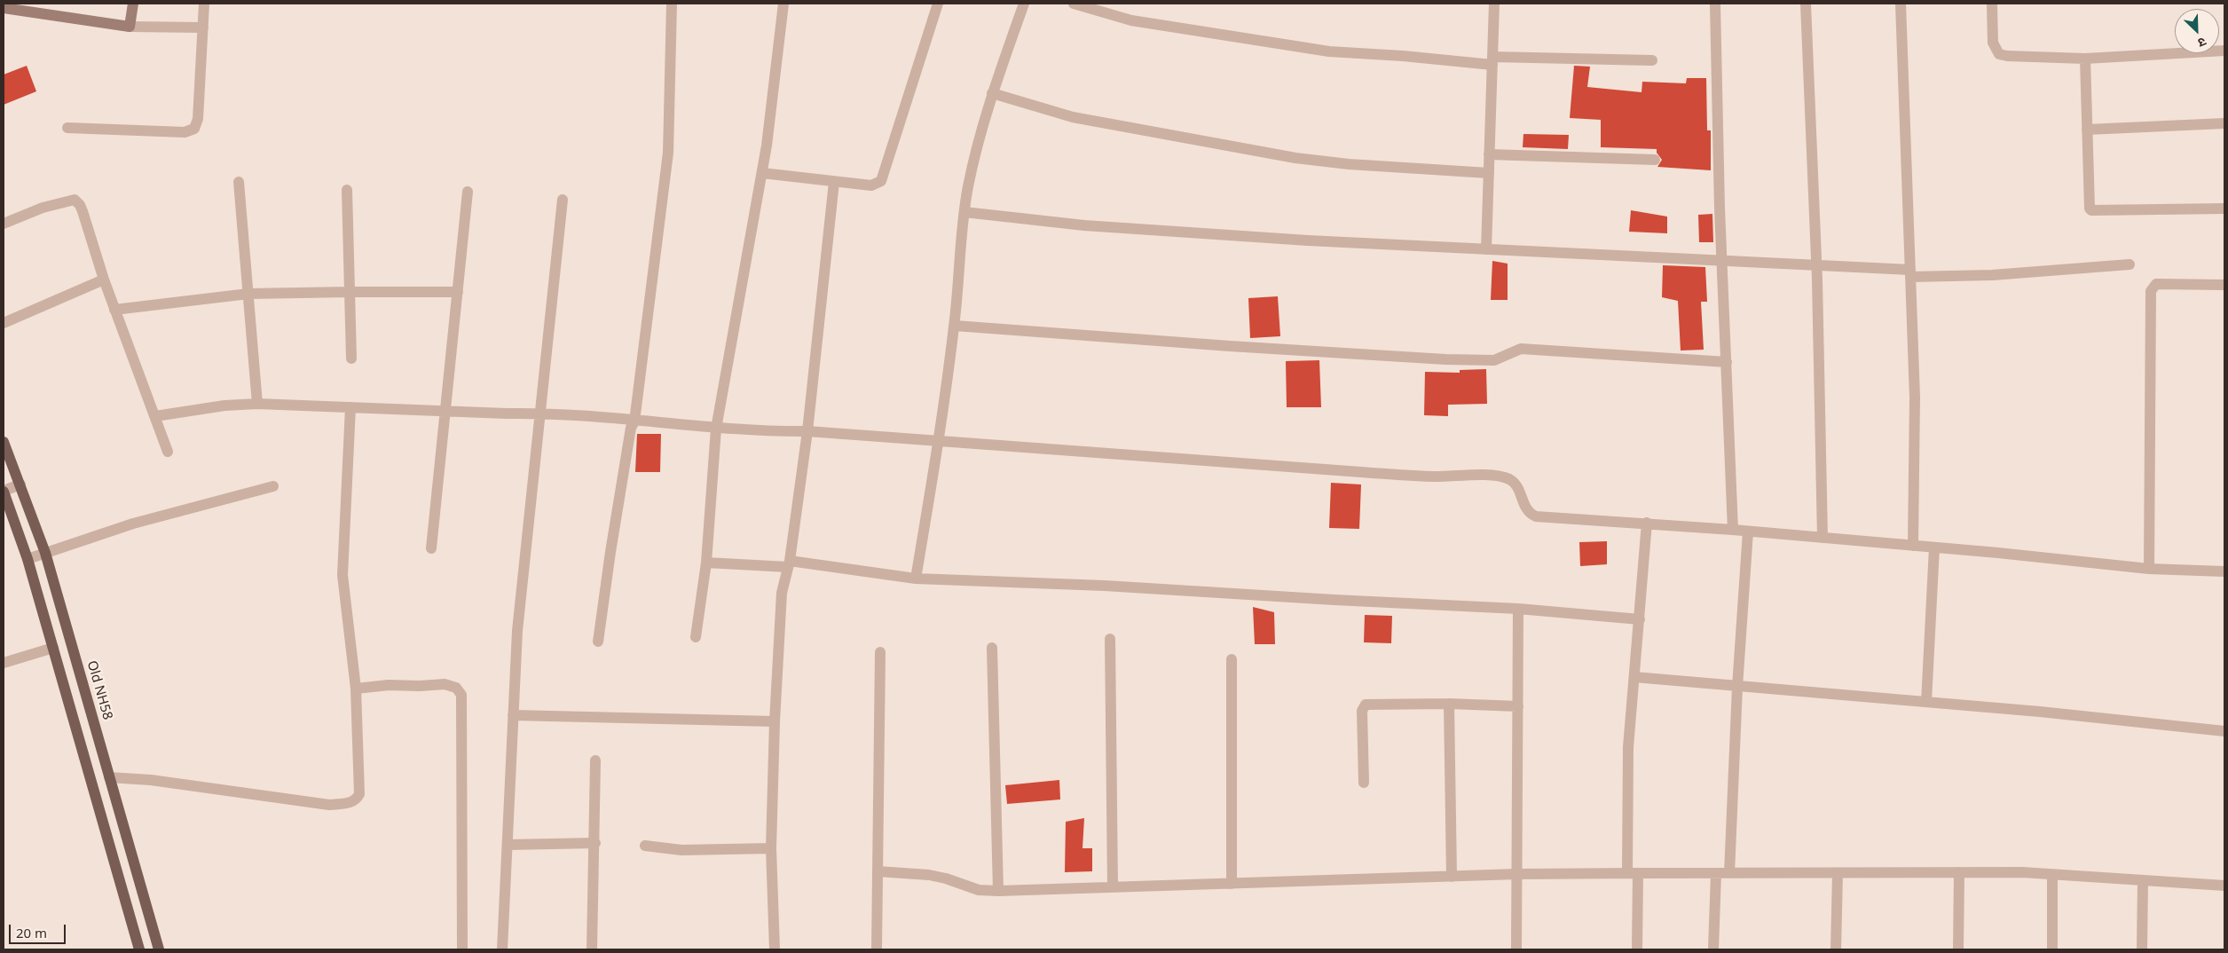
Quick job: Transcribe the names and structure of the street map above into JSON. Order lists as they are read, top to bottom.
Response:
{
  "streets": {
    "main road": ["Old NH58"]
  },
  "scale_bar": "20 m",
  "north": "bottom right"
}
